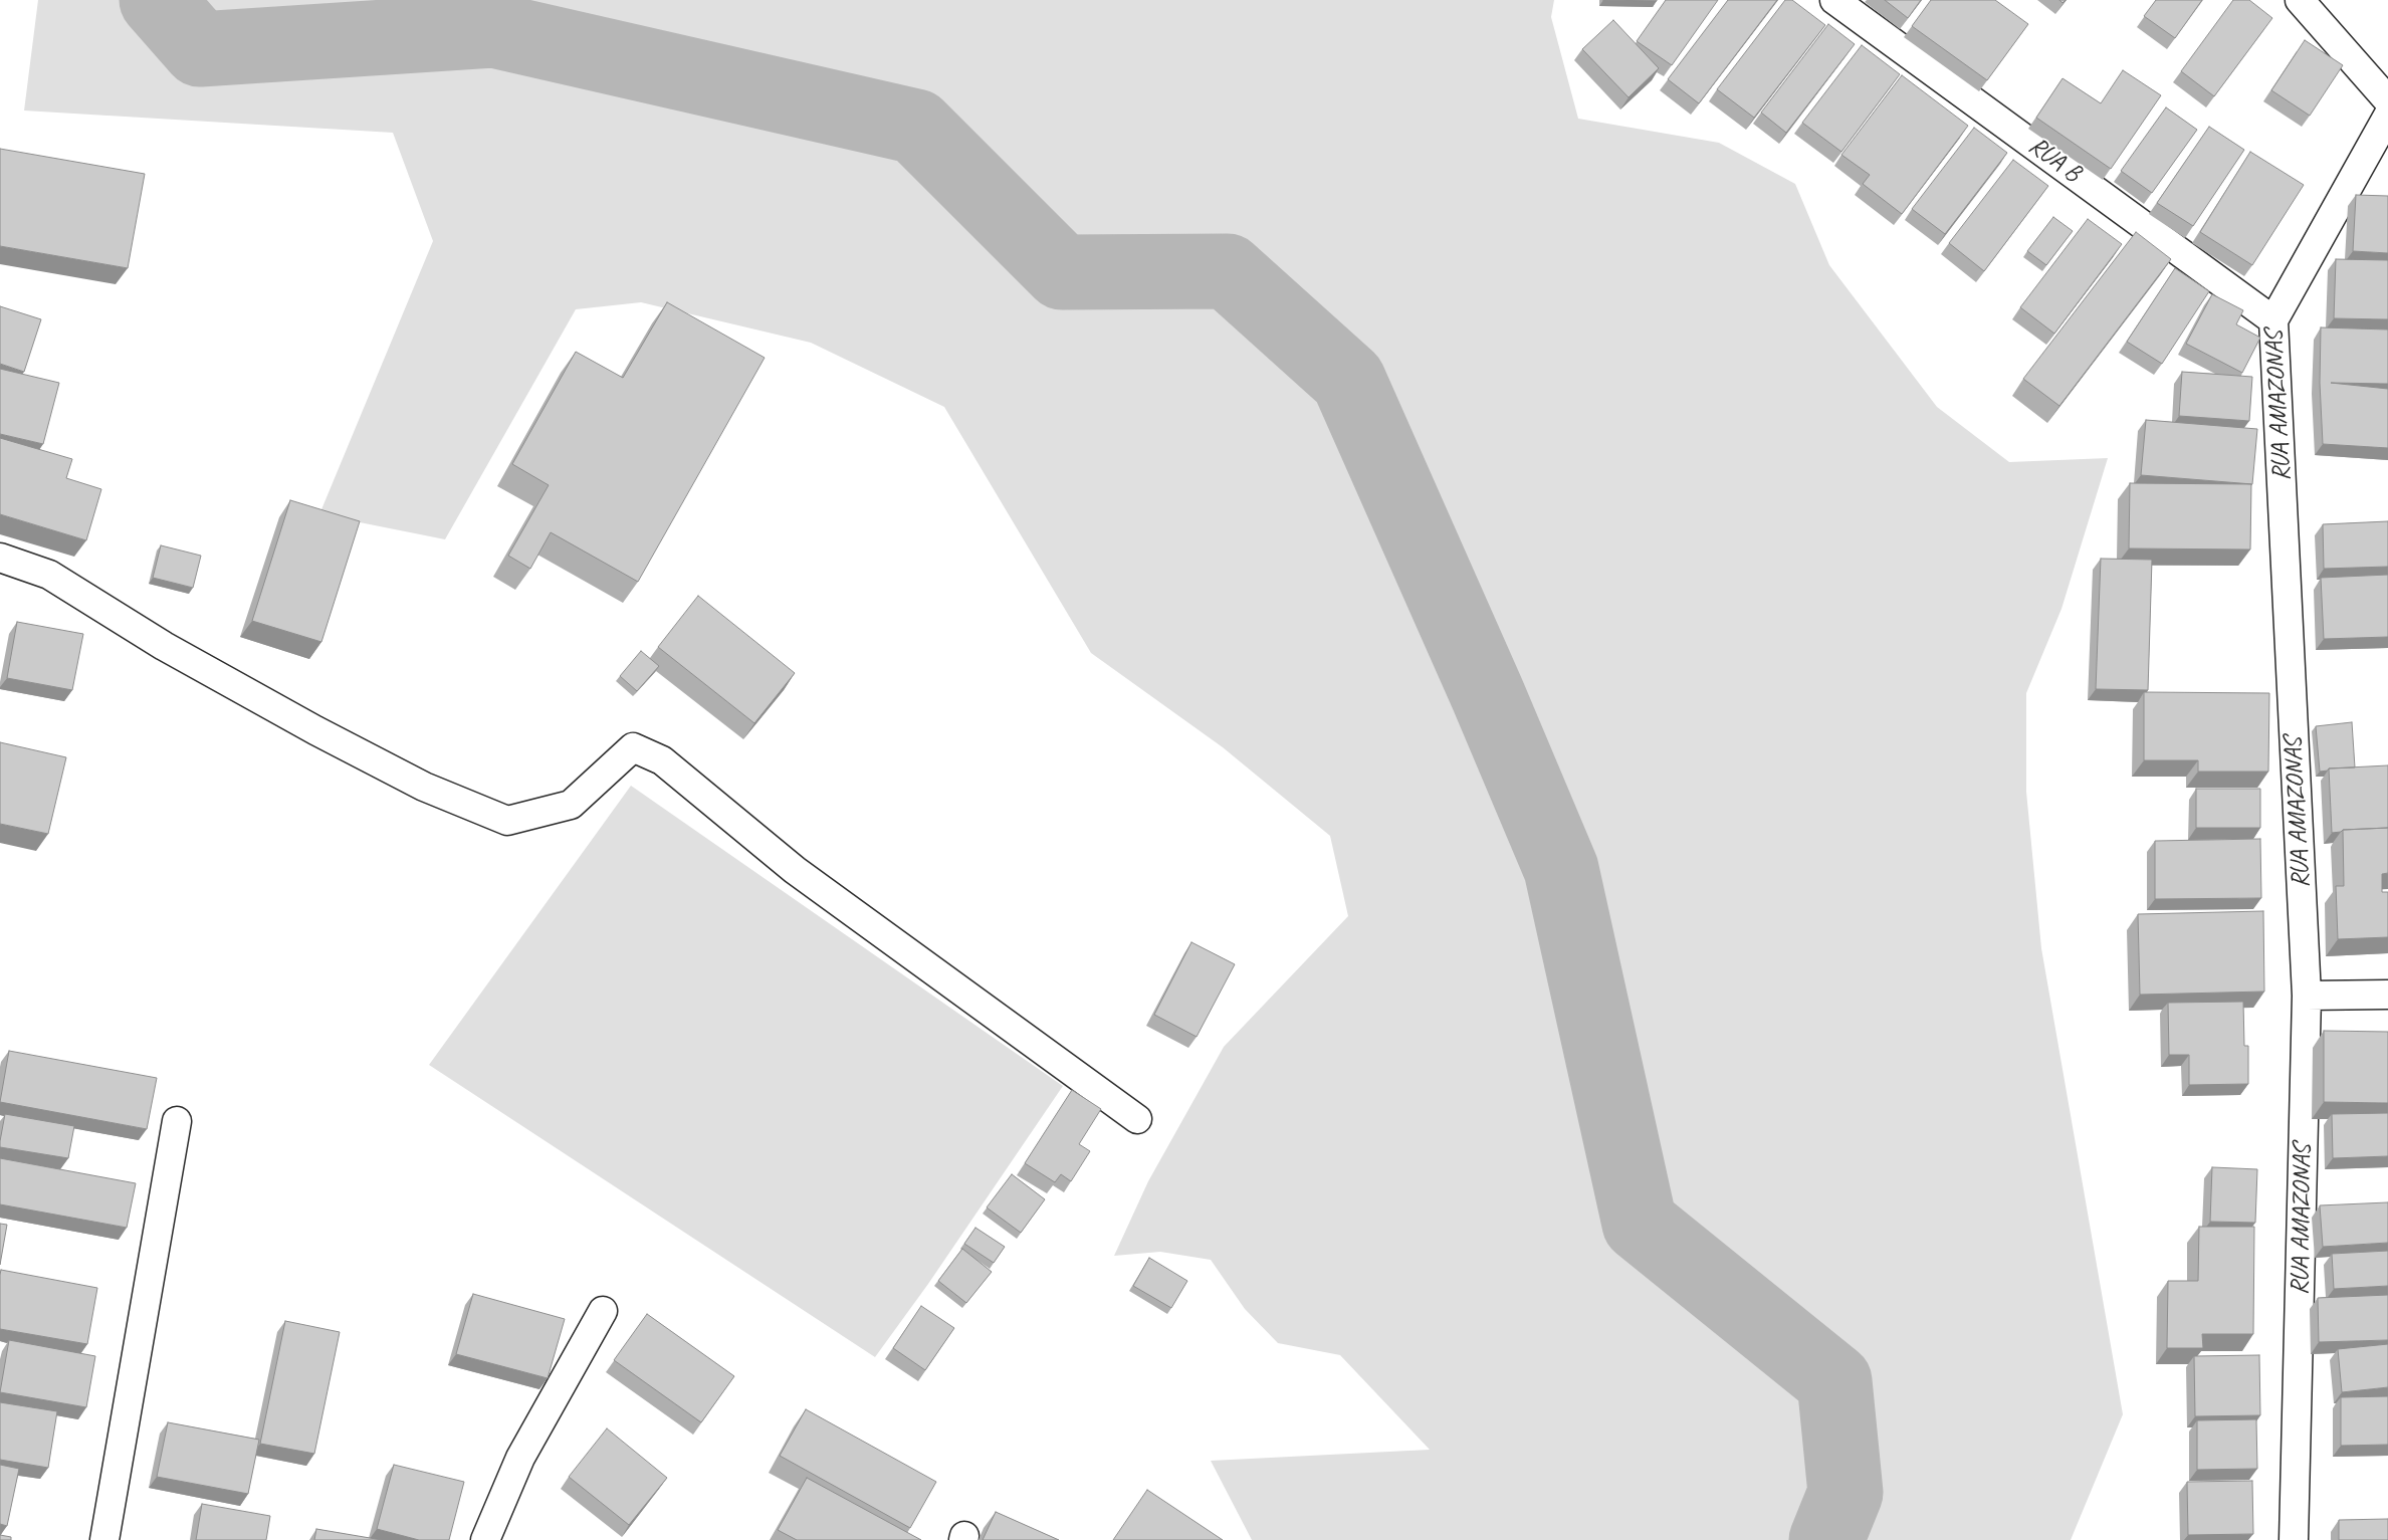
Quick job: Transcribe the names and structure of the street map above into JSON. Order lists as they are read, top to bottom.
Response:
{
  "streets": {
    "street": ["RUA B", "RUA AMAZONAS"]
  },
  "crossings": [
    ["RUA B", "RUA AMAZONAS"]
  ]
}
